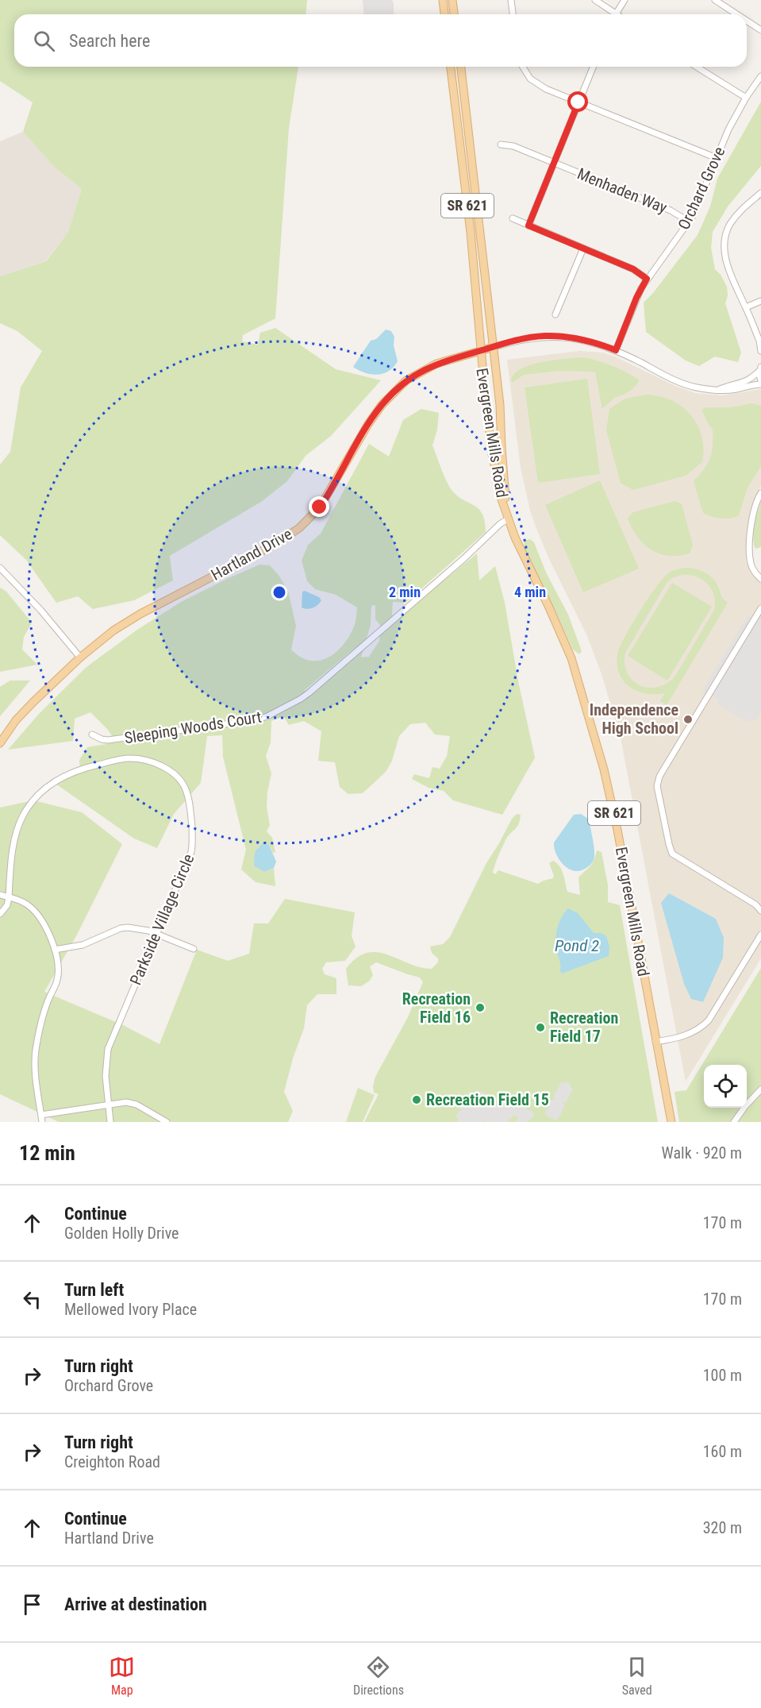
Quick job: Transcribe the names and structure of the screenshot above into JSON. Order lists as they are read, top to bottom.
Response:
{
  "streets": {
    "main road": ["SR 621", "Evergreen Mills Road", "Hartland Drive"],
    "street": [
      "Orchard Grove",
      "Menhaden Way",
      "Sleeping Woods Court",
      "Parkside Village Circle"
    ]
  },
  "crossings": [
    ["Orchard Grove", "Menhaden Way"],
    ["Evergreen Mills Road", "Hartland Drive"],
    ["Evergreen Mills Road", "Sleeping Woods Court"]
  ],
  "water": ["Pond 2"],
  "places": [
    "Independence High School",
    "Recreation Field 16",
    "Recreation Field 17",
    "Recreation Field 15"
  ],
  "page": {
    "search": "Search here",
    "heading": ["12 min", "Walk · 920 m"],
    "list": [
      ["Continue", "Golden Holly Drive", "170 m"],
      ["Turn left", "Mellowed Ivory Place", "170 m"],
      ["Turn right", "Orchard Grove", "100 m"],
      ["Turn right", "Creighton Road", "160 m"],
      ["Continue", "Hartland Drive", "320 m"],
      "Arrive at destination"
    ],
    "nav": ["Map", "Directions", "Saved"]
  },
  "rings": ["2 min", "4 min"]
}
